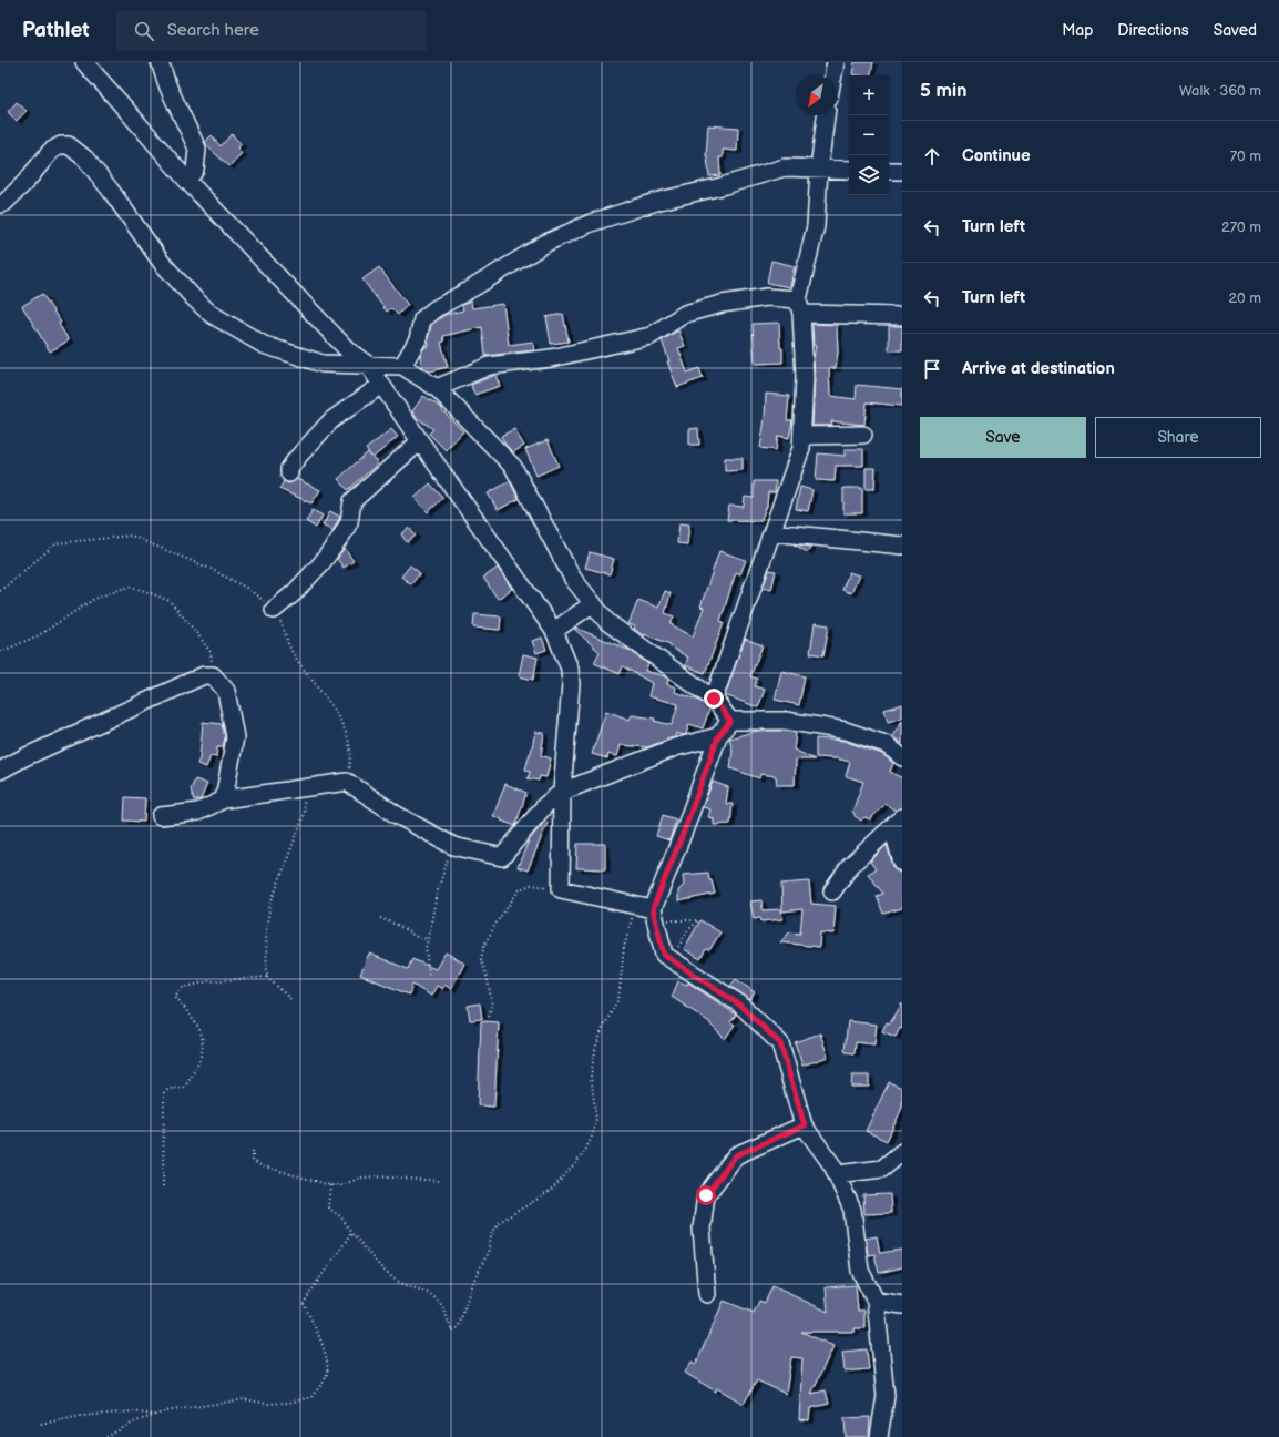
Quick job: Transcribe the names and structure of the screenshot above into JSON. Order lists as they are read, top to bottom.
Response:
{
  "north": "bottom left",
  "page": {
    "header": "Pathlet",
    "search": "Search here",
    "nav": ["Map", "Directions", "Saved"],
    "heading": ["5 min", "Walk · 360 m"],
    "map_buttons": ["+", "−"],
    "list": [
      ["Continue", "70 m"],
      ["Turn left", "270 m"],
      ["Turn left", "20 m"],
      "Arrive at destination"
    ],
    "buttons": ["Save", "Share"]
  }
}
